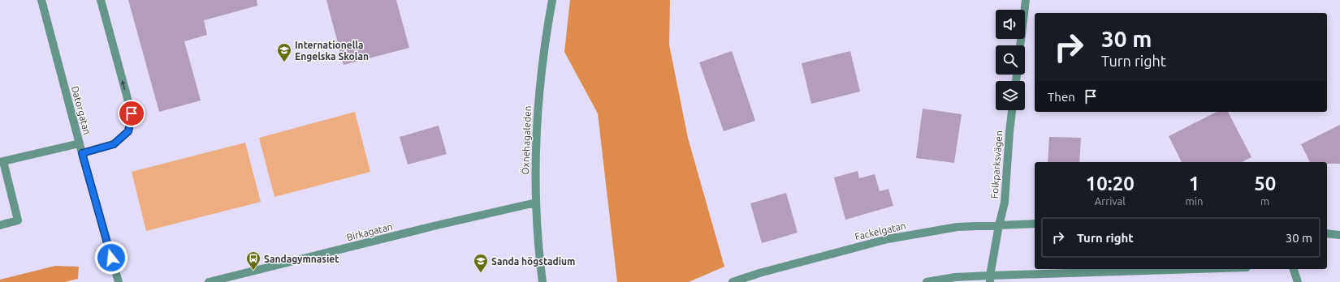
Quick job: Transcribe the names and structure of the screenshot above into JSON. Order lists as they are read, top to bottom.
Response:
{
  "streets": {
    "street": [
      "Datorgatan",
      "Öxnehagaleden",
      "Folkparksvägen",
      "Fackelgatan",
      "Birkagatan"
    ]
  },
  "crossings": [
    ["Öxnehagaleden", "Birkagatan"],
    ["Folkparksvägen", "Fackelgatan"]
  ],
  "places": {
    "school or university": ["Internationella Engelska Skolan", "Sanda högstadium"],
    "bus stop": ["Sandagymnasiet"]
  },
  "page": {
    "turn": ["30 m", "Turn right"],
    "then": "Then",
    "eta": [
      "10:20",
      "Arrival",
      "1",
      "min",
      "50",
      "m"
    ],
    "list": [
      {
        "name": "Turn right",
        "value": "30 m"
      }
    ]
  }
}
